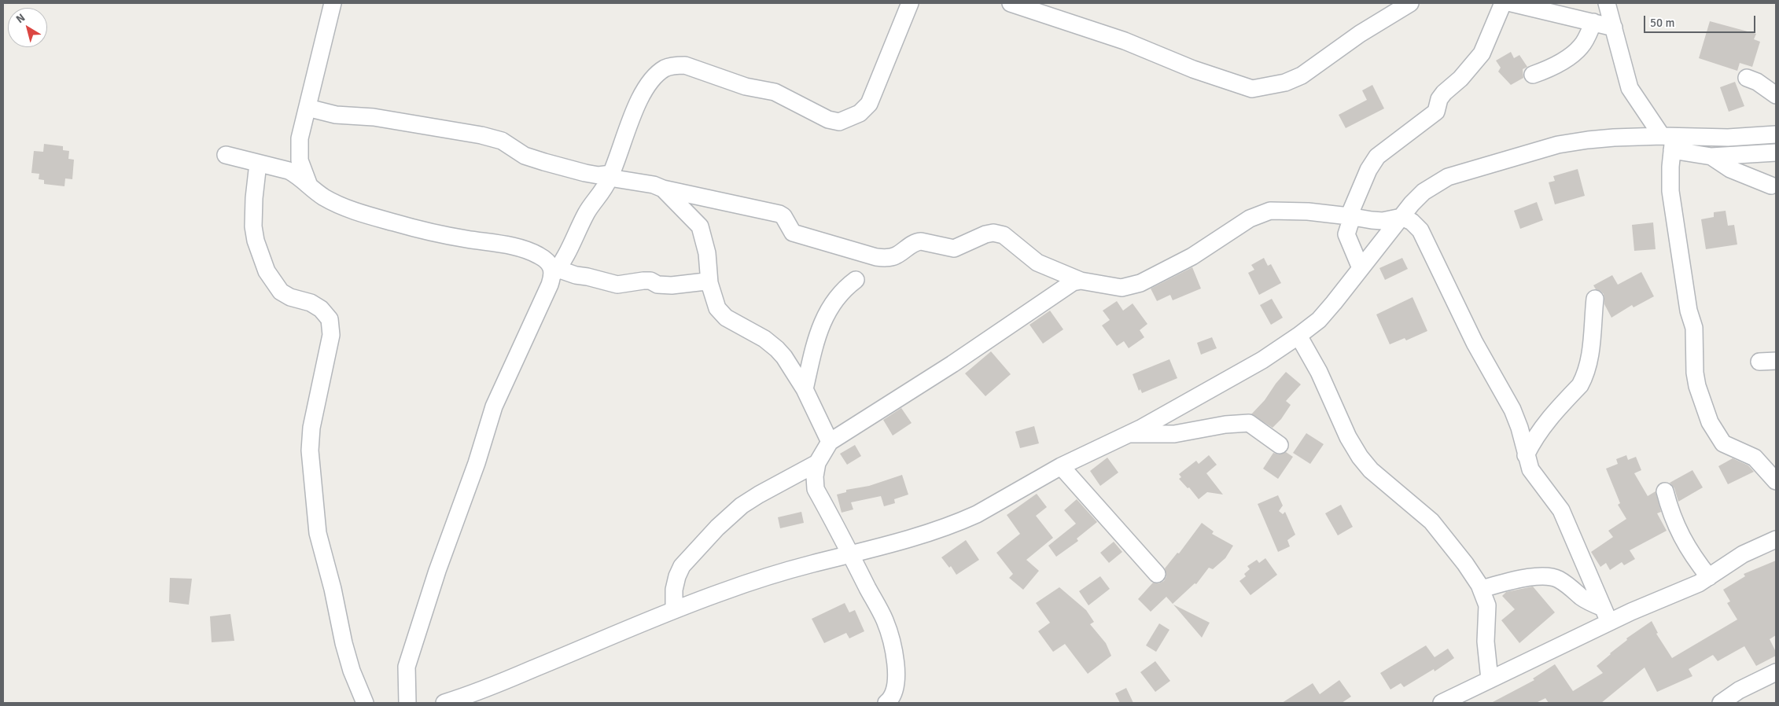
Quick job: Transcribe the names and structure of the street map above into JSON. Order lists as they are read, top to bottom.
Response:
{
  "scale_bar": "50 m",
  "north": "top left"
}
